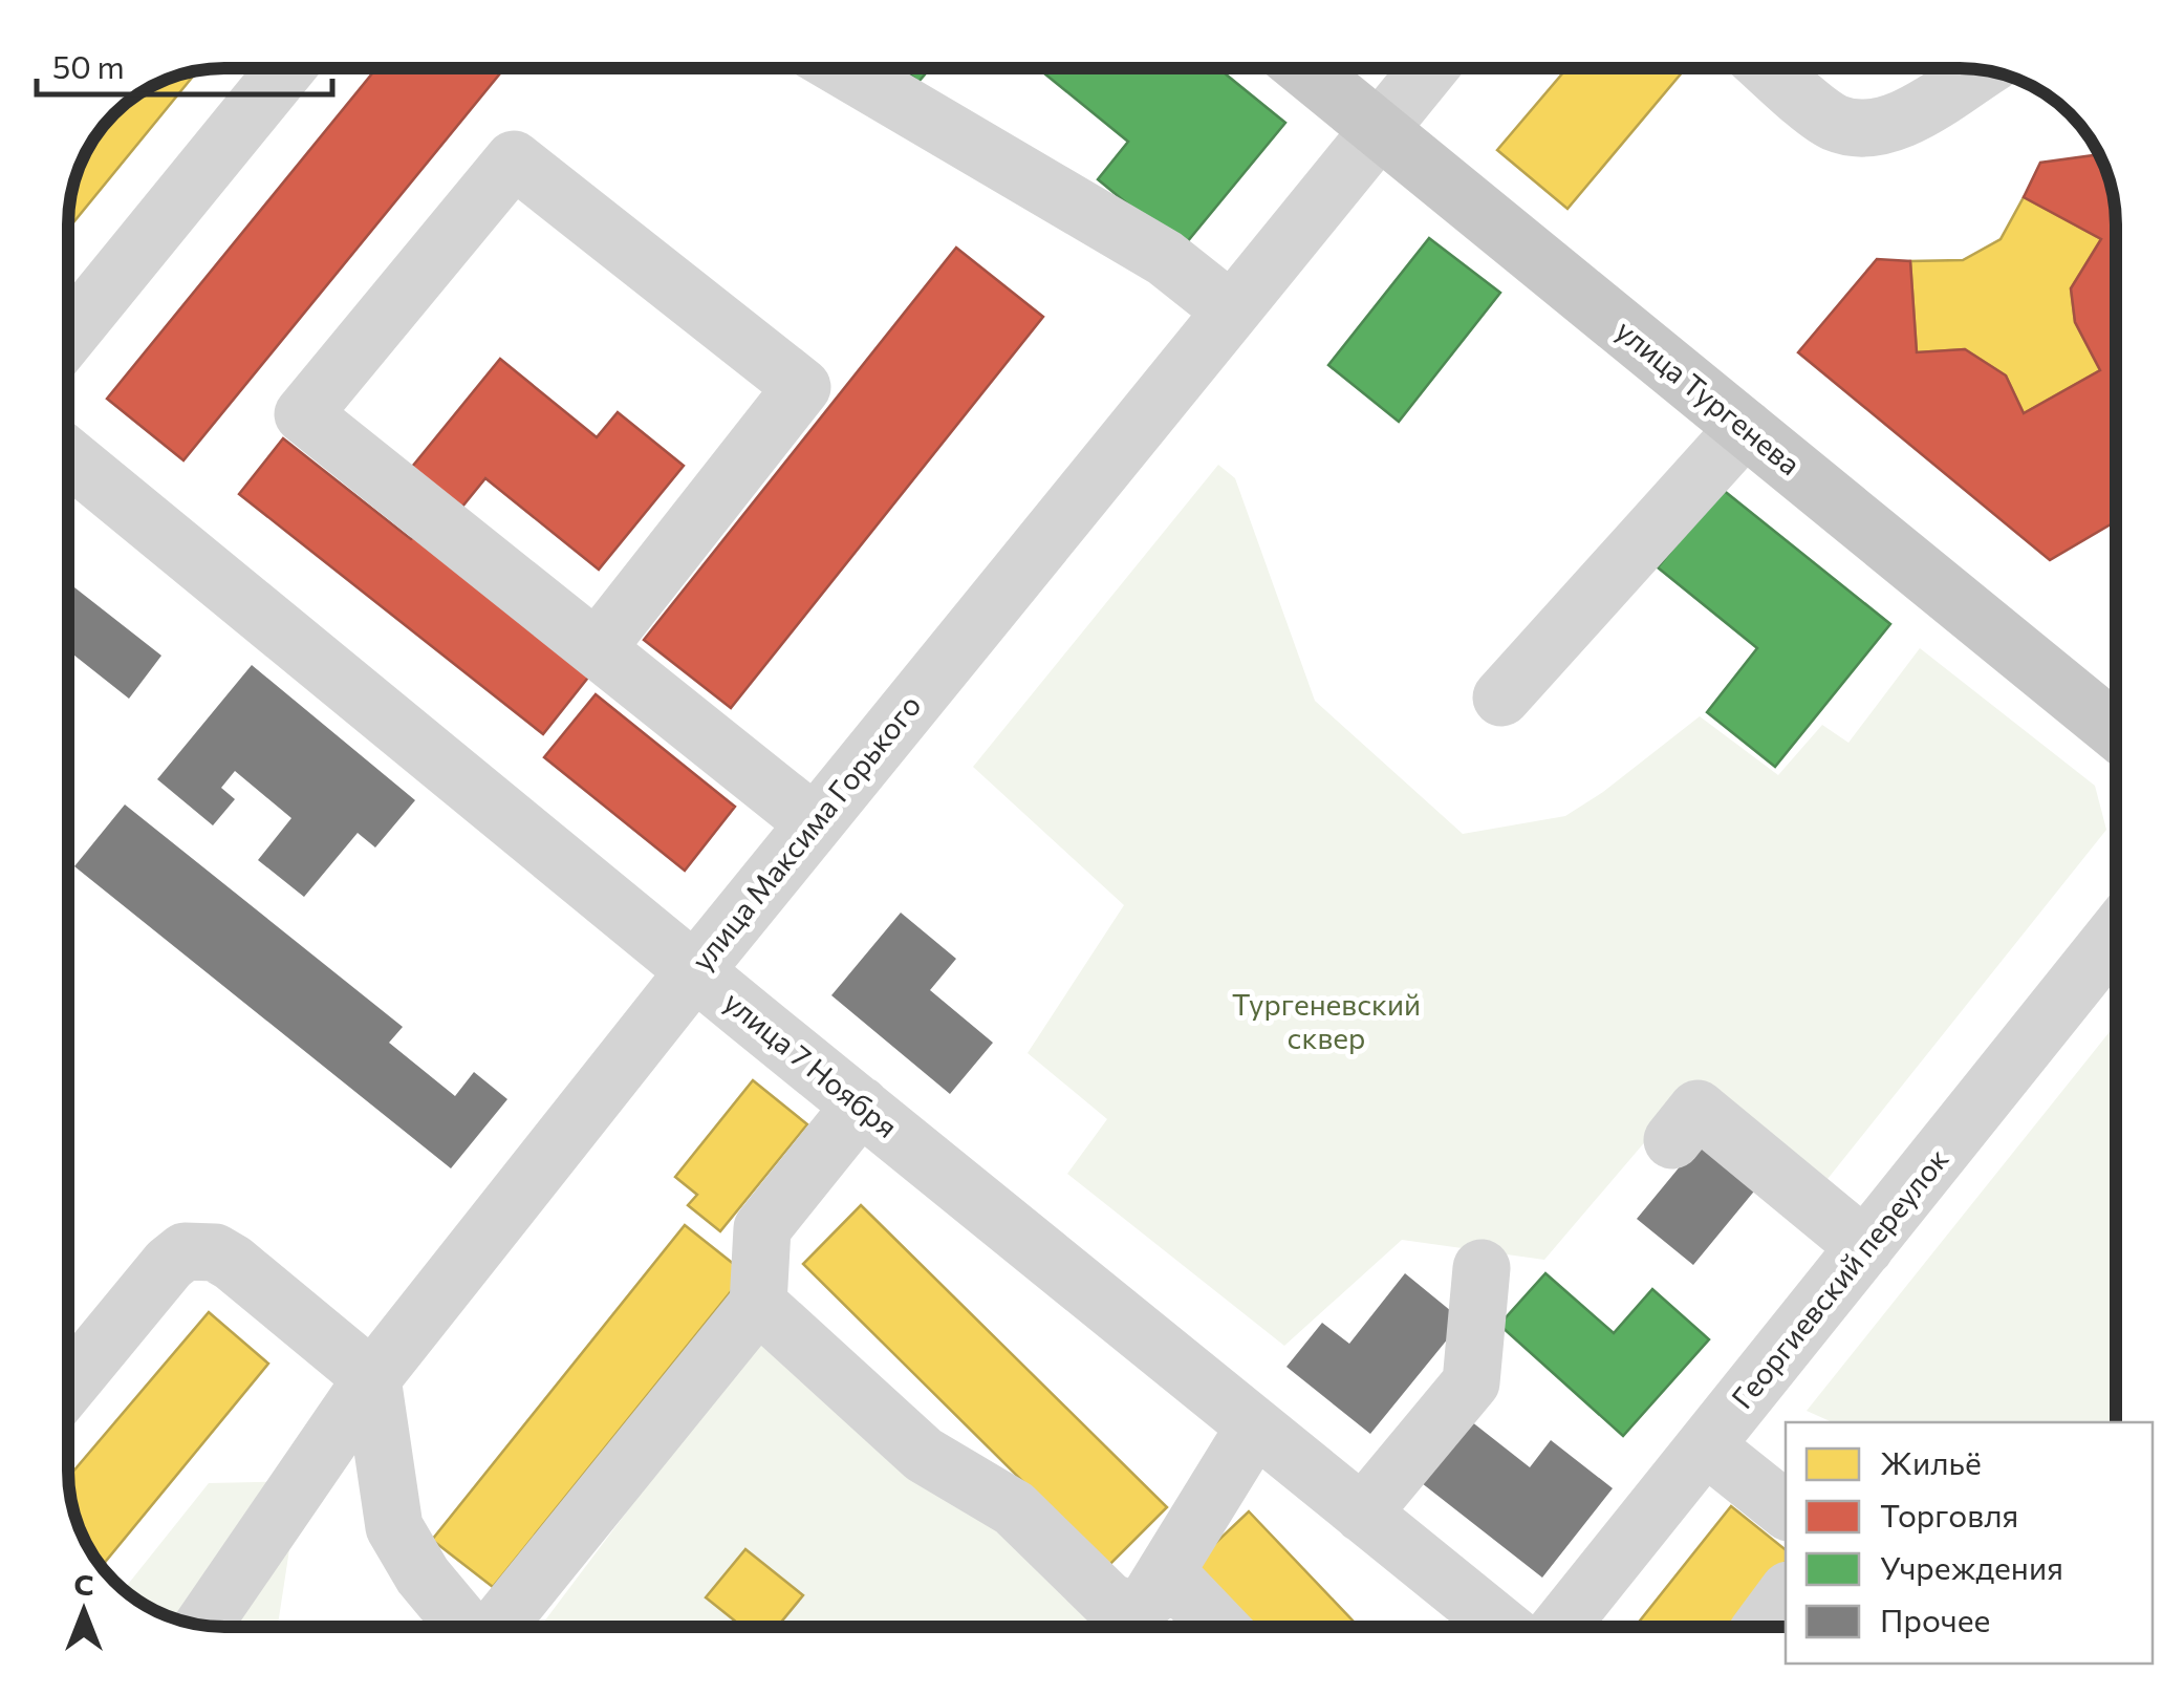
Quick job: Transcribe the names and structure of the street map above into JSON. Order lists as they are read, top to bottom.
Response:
{
  "streets": {
    "main road": ["улица Тургенева"],
    "street": ["улица Максима Горького", "улица 7 Ноября", "Георгиевский переулок"]
  },
  "crossings": [
    ["улица Тургенева", "улица Максима Горького"],
    ["улица Максима Горького", "улица 7 Ноября"]
  ],
  "parks": ["Тургеневский сквер"],
  "legend": [
    "Жильё",
    "Торговля",
    "Учреждения",
    "Прочее"
  ],
  "scale_bar": "50 m",
  "north": "top"
}
